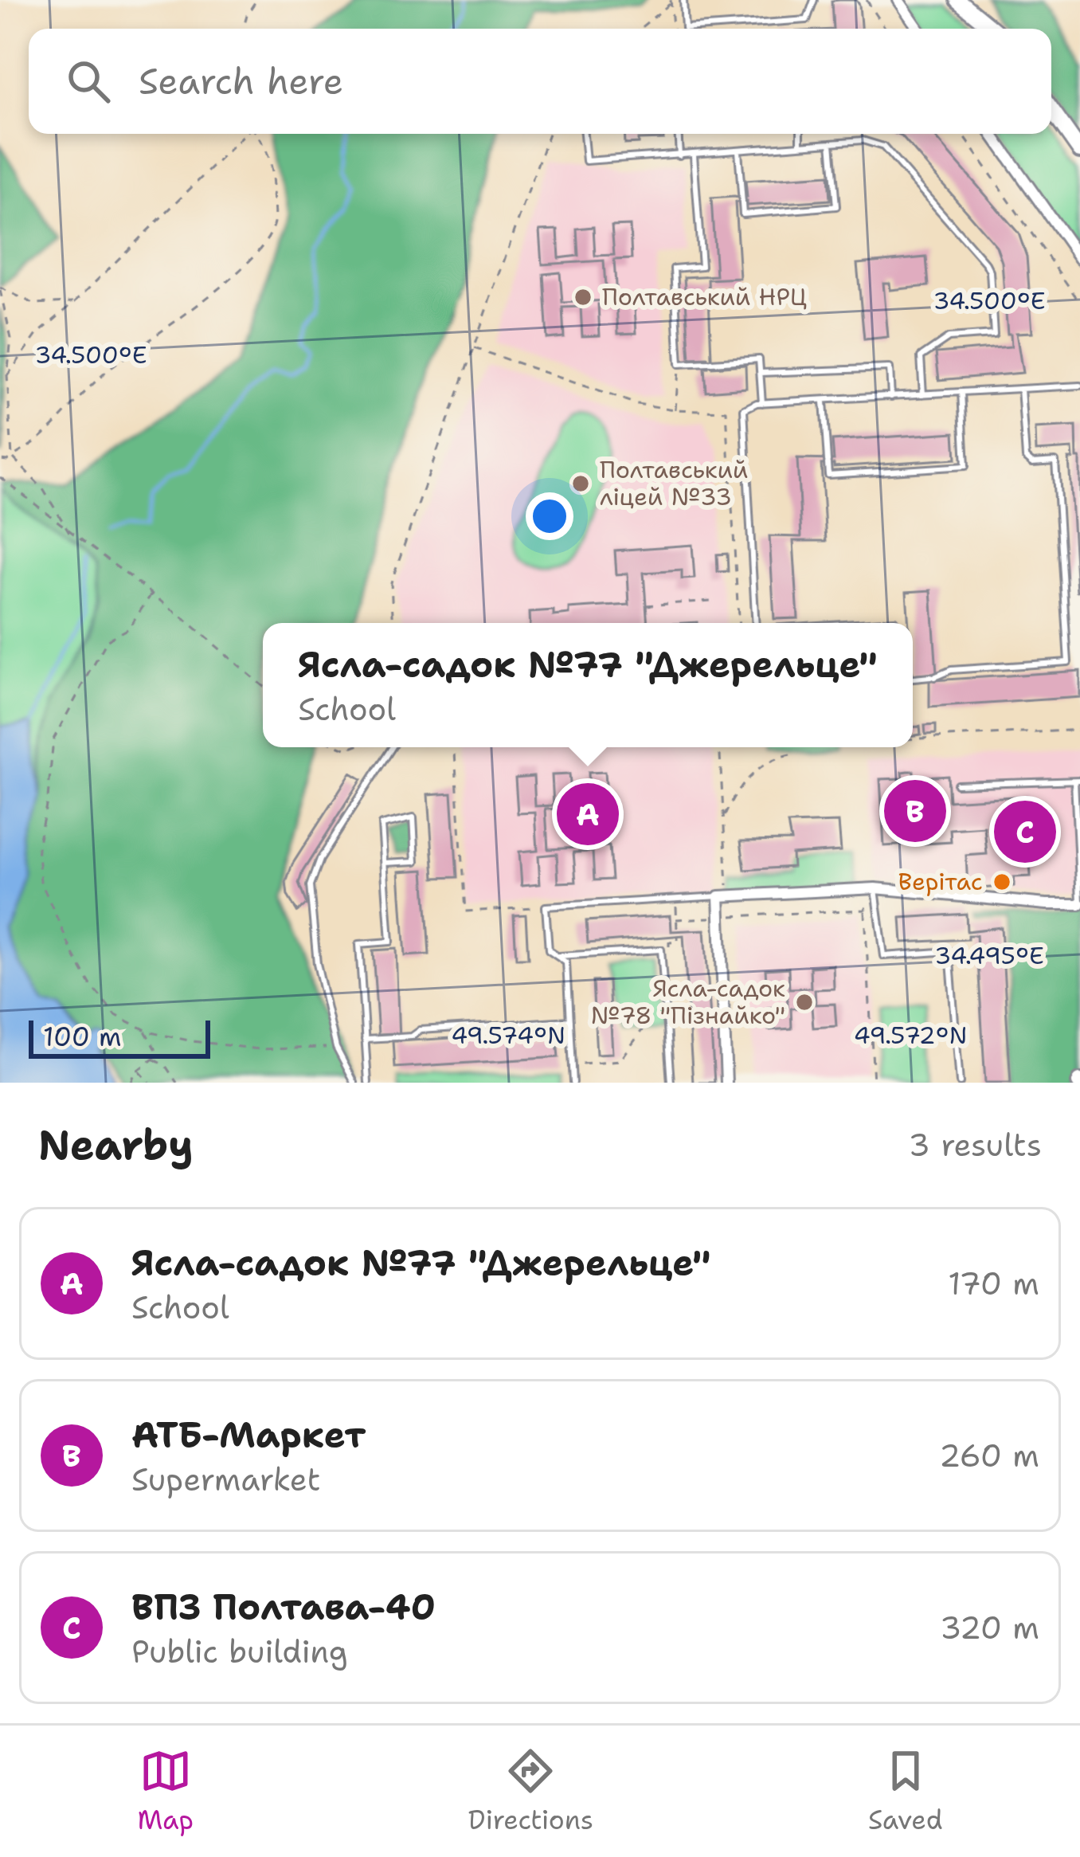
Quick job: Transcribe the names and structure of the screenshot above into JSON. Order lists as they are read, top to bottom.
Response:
{
  "places": [
    "Полтавський НРЦ",
    "Полтавський ліцей №33",
    "Верітас",
    "Ясла-садок №78 \"Пізнайко\""
  ],
  "scale_bar": "100 m",
  "page": {
    "search": "Search here",
    "popup": ["Ясла-садок №77 \"Джерельце\"", "School"],
    "pins": ["B", "A", "C"],
    "scale": "100 m",
    "heading": ["Nearby", "3 results"],
    "list": [
      {
        "mark": "A",
        "name": "Ясла-садок №77 \"Джерельце\"",
        "note": "School",
        "value": "170 m"
      },
      {
        "mark": "B",
        "name": "АТБ-Маркет",
        "note": "Supermarket",
        "value": "260 m"
      },
      {
        "mark": "C",
        "name": "ВПЗ Полтава-40",
        "note": "Public building",
        "value": "320 m"
      }
    ],
    "nav": ["Map", "Directions", "Saved"]
  },
  "coordinates": [
    "34.500°E",
    "34.495°E",
    "49.574°N",
    "49.572°N"
  ]
}
